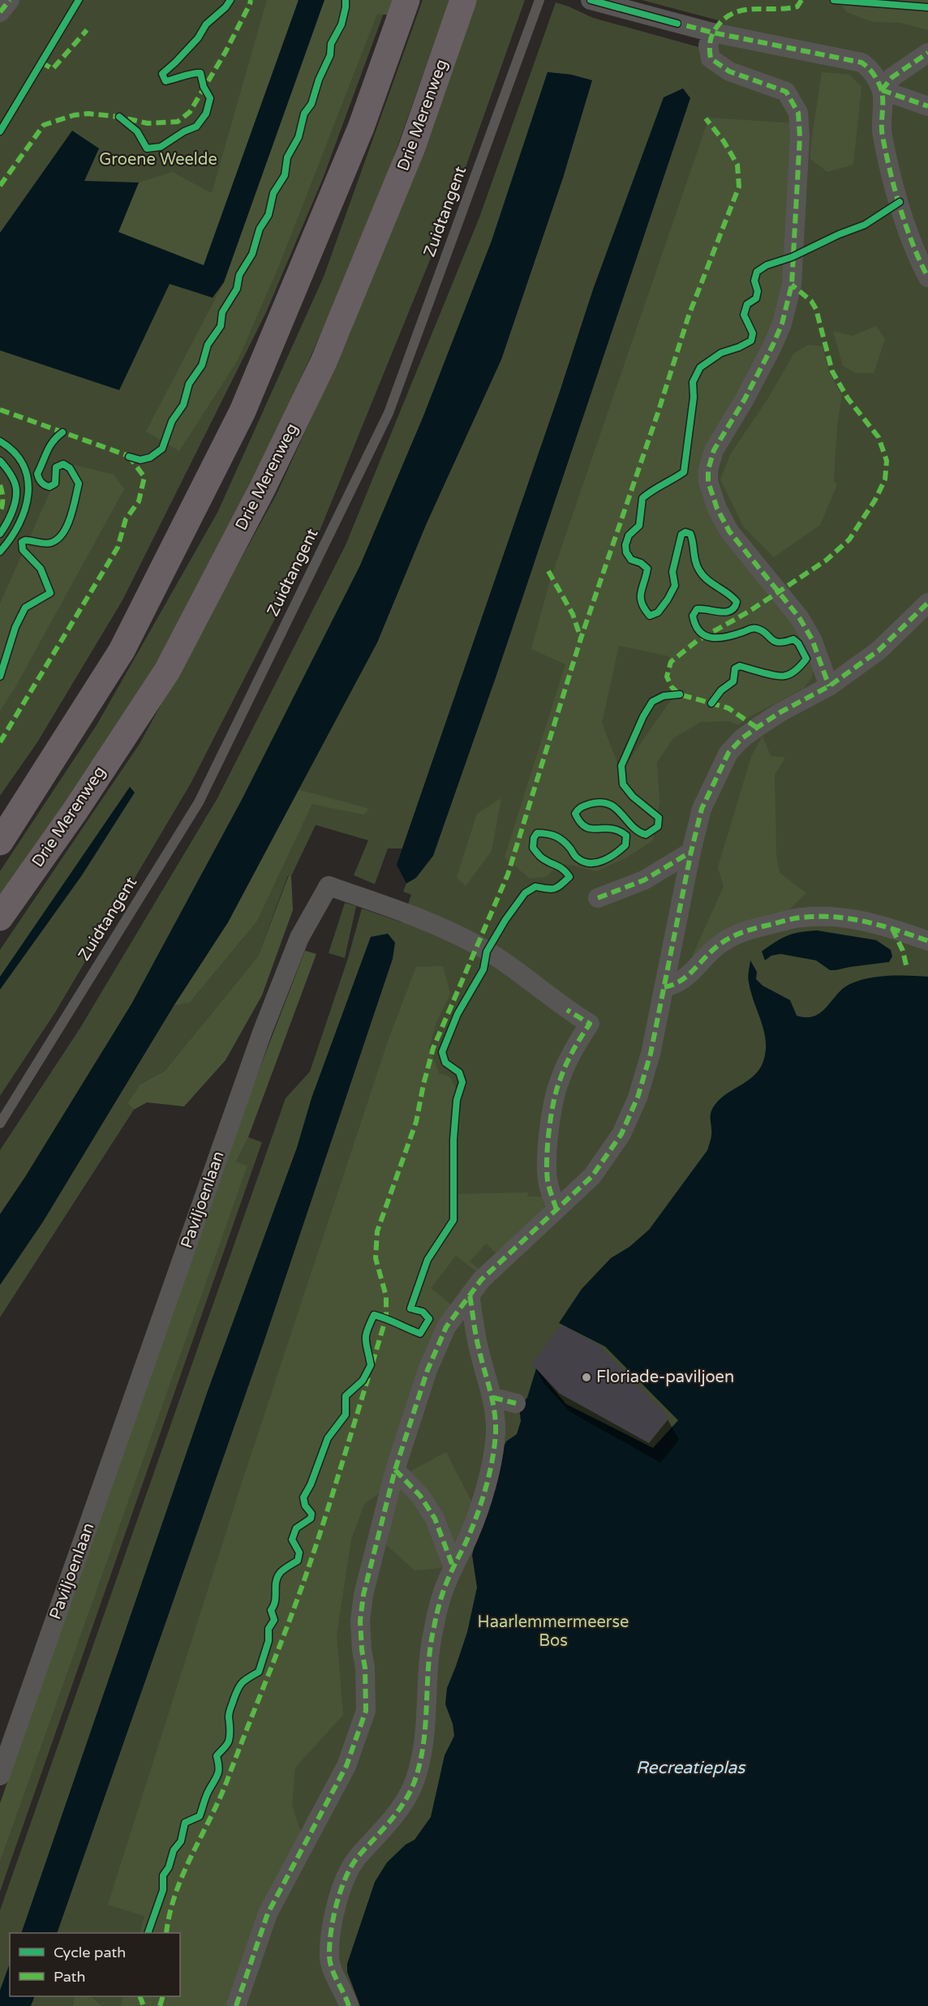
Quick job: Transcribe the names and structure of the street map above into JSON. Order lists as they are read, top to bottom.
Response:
{
  "streets": {
    "highway": ["Drie Merenweg"],
    "street": ["Paviljoenlaan"],
    "lane": ["Zuidtangent"]
  },
  "water": ["Recreatieplas"],
  "parks": ["Groene Weelde", "Haarlemmermeerse Bos"],
  "places": ["Floriade-paviljoen"],
  "legend": ["Cycle path", "Path"]
}
